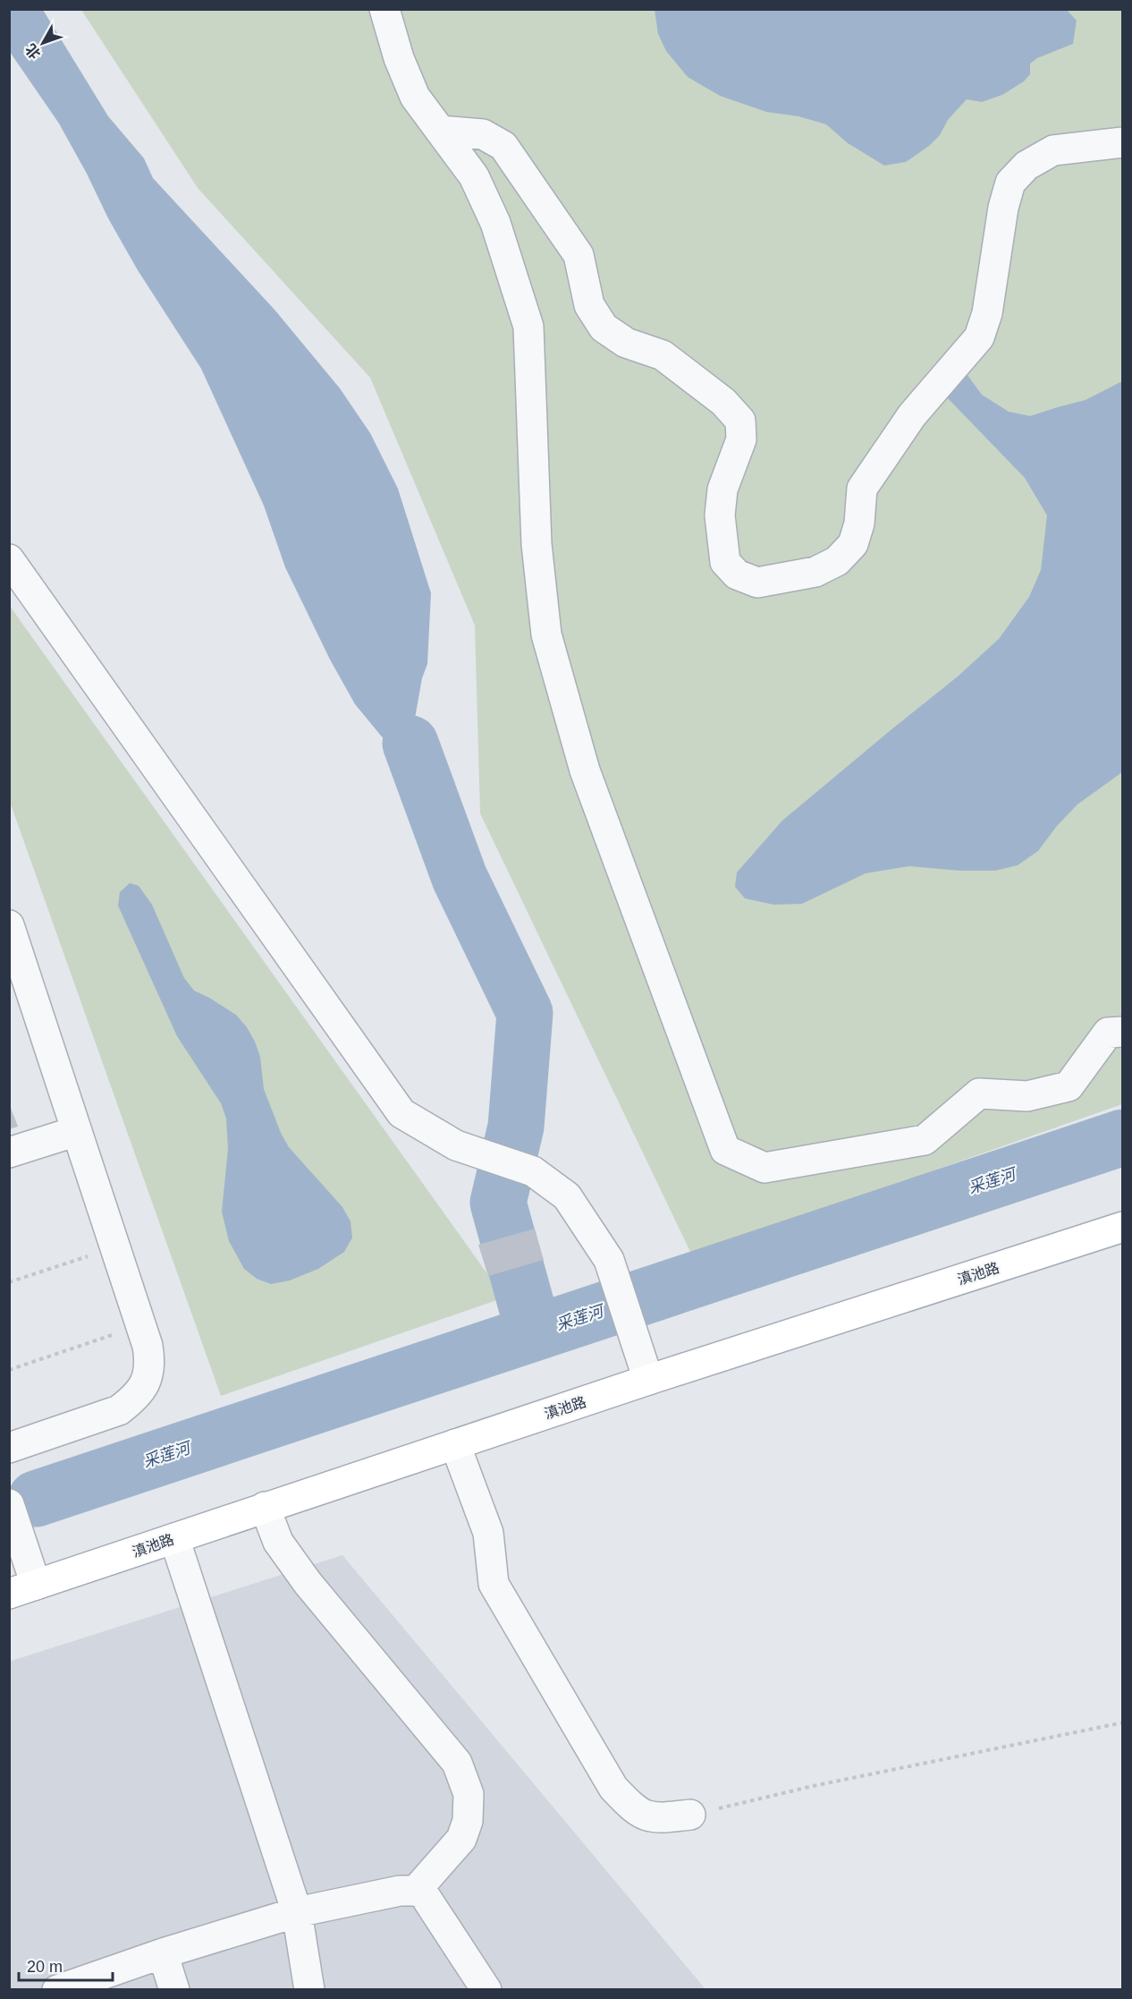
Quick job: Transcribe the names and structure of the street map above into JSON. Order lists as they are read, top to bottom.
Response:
{
  "streets": {
    "main road": ["滇池路"]
  },
  "water": ["采莲河"],
  "scale_bar": "20 m",
  "north": "bottom left"
}
